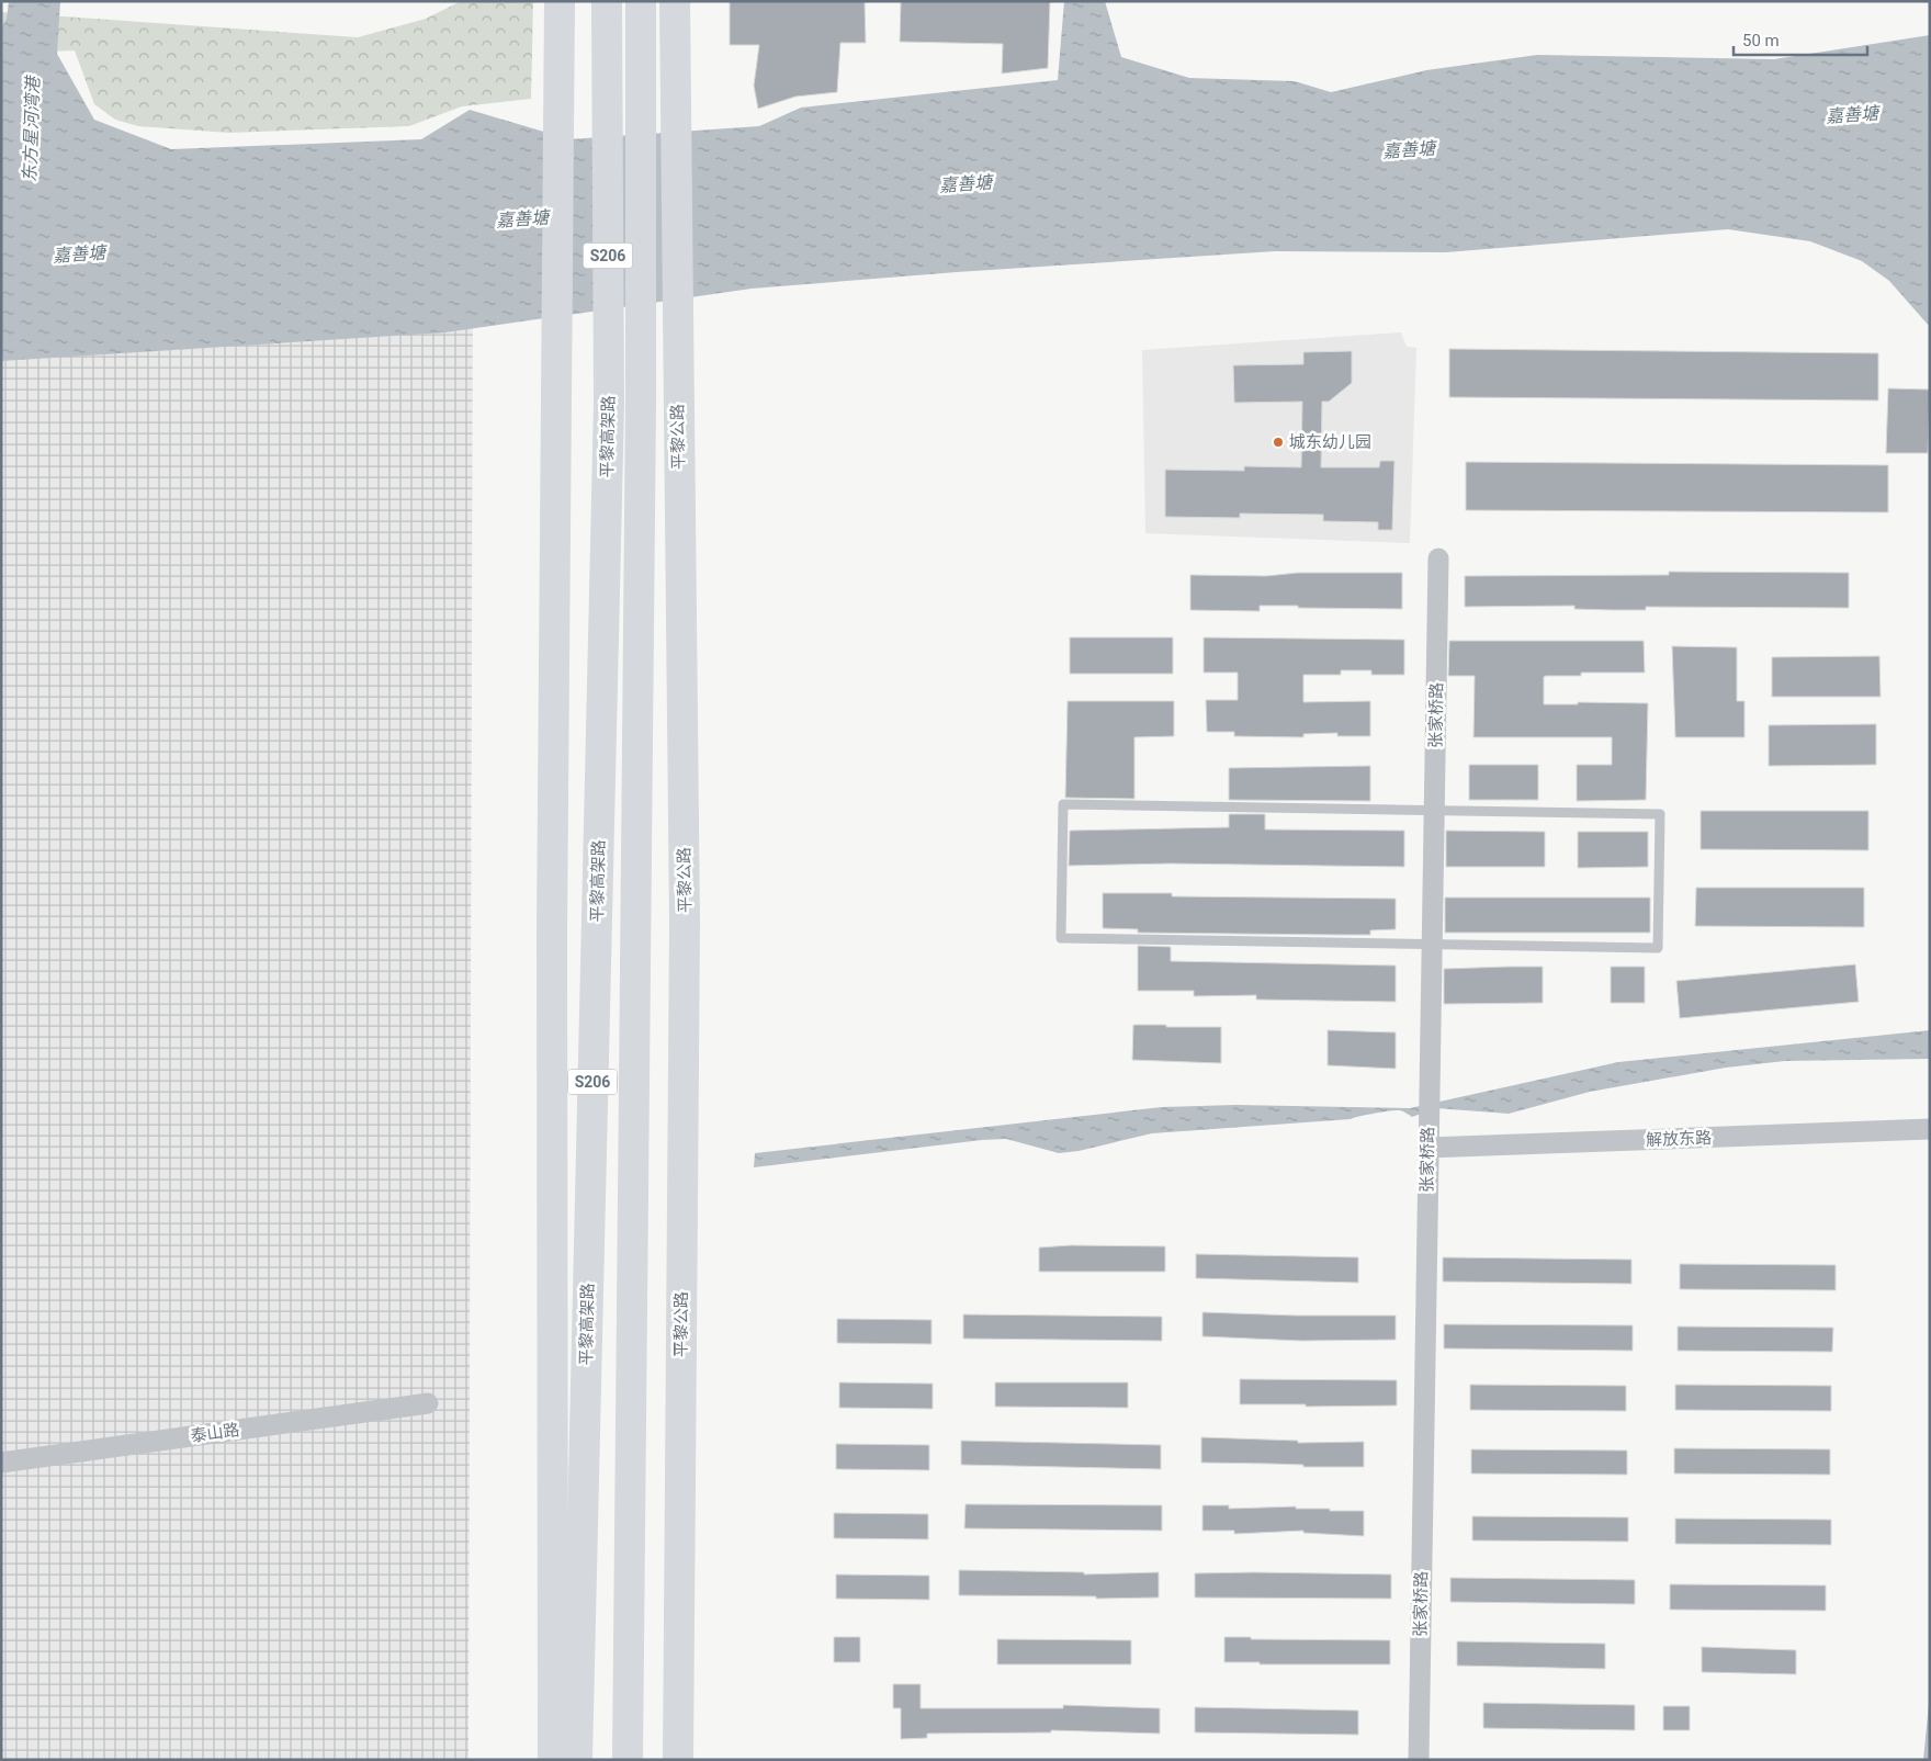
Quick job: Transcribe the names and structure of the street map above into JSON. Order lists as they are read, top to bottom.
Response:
{
  "streets": {
    "main road": ["S206", "平黎高架路", "平黎公路"],
    "street": ["张家桥路", "解放东路", "泰山路"]
  },
  "crossings": [
    ["张家桥路", "解放东路"]
  ],
  "water": ["嘉善塘", "东方星河湾港"],
  "places": ["城东幼儿园"],
  "scale_bar": "50 m"
}
